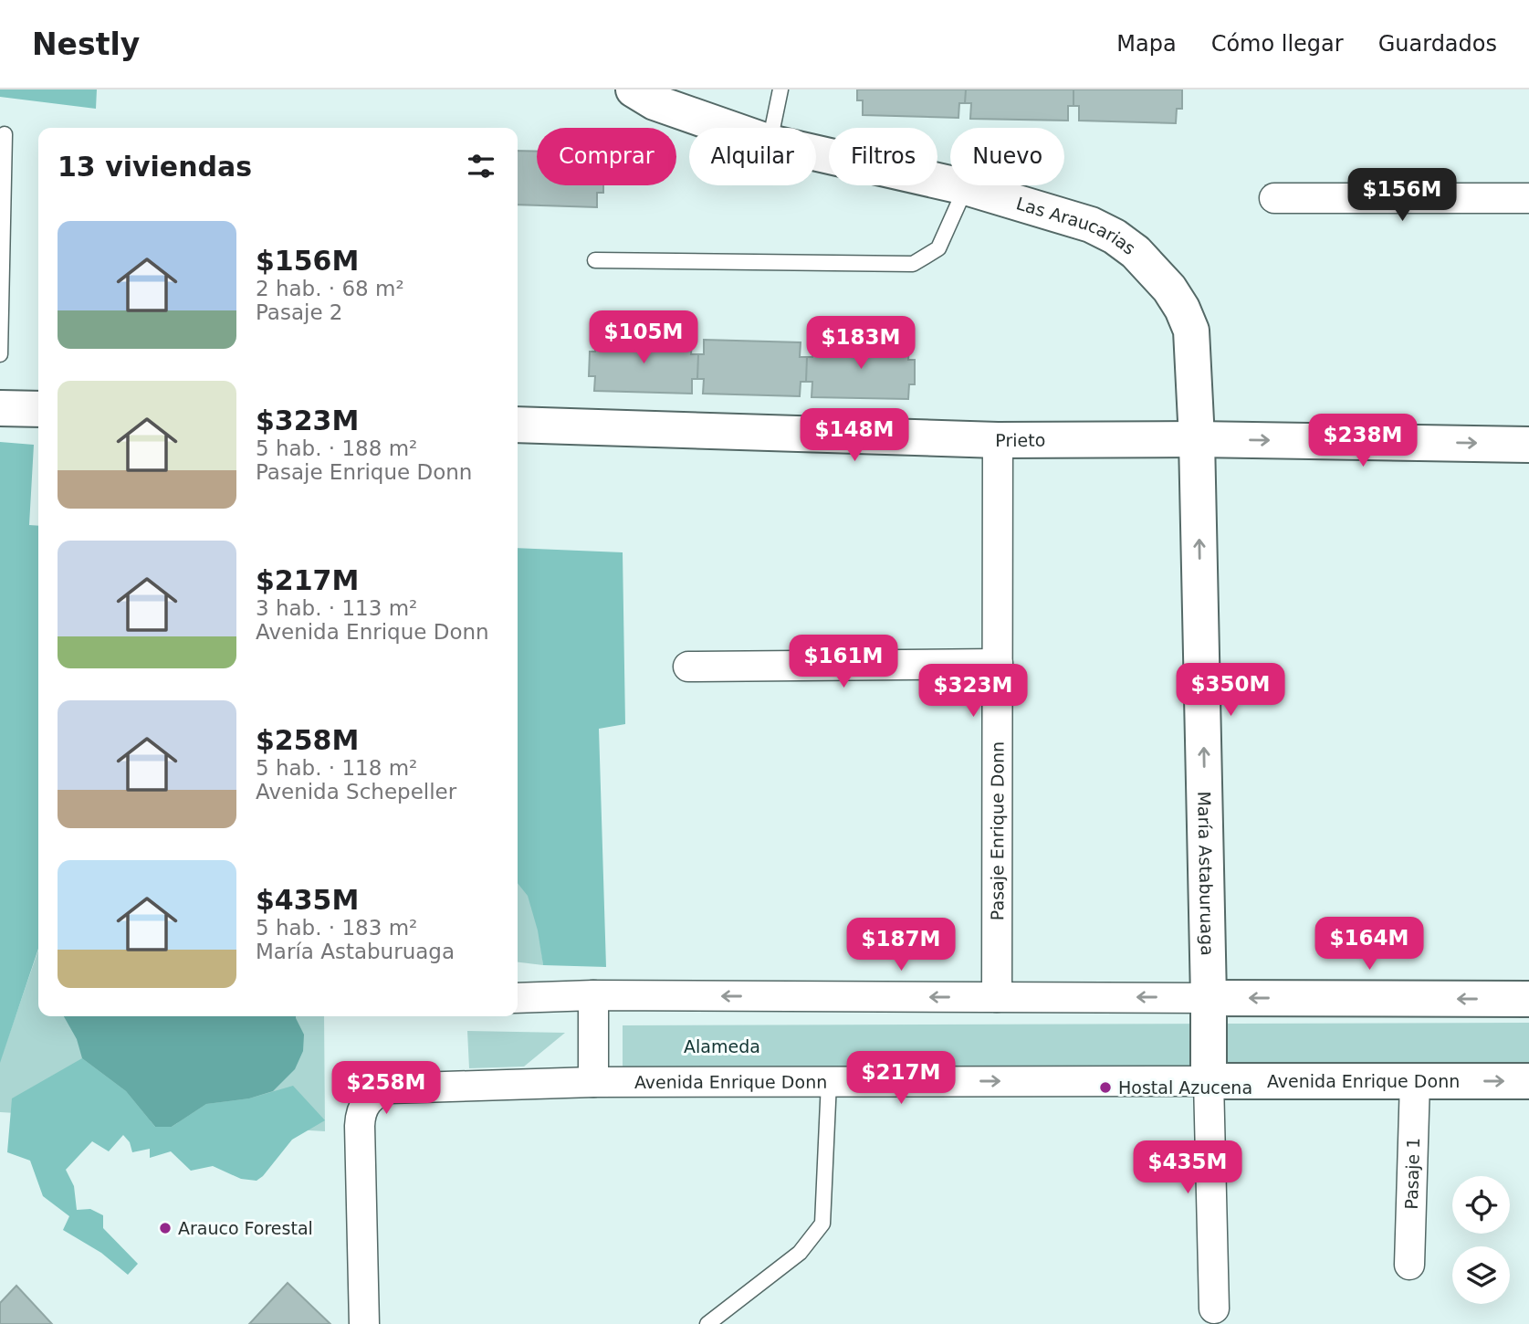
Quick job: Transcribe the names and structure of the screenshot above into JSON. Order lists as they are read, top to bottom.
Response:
{
  "streets": {
    "street": [
      "Las Araucarias",
      "Prieto",
      "Pasaje Enrique Donn",
      "María Astaburuaga",
      "Avenida Enrique Donn",
      "Pasaje 1"
    ]
  },
  "crossings": [
    ["Las Araucarias", "Prieto"],
    ["Las Araucarias", "María Astaburuaga"],
    ["Prieto", "Pasaje Enrique Donn"],
    ["Prieto", "María Astaburuaga"],
    ["María Astaburuaga", "Avenida Enrique Donn"],
    ["Avenida Enrique Donn", "Pasaje 1"]
  ],
  "one_way": ["María Astaburuaga"],
  "parks": ["Alameda"],
  "places": ["Hostal Azucena", "Arauco Forestal"],
  "page": {
    "header": "Nestly",
    "nav": ["Mapa", "Cómo llegar", "Guardados"],
    "chip": [
      "Comprar",
      "Alquilar",
      "Filtros",
      "Nuevo"
    ],
    "heading": "13 viviendas",
    "price": [
      "$156M",
      "$105M",
      "$183M",
      "$148M",
      "$238M",
      "$161M",
      "$350M",
      "$323M",
      "$164M",
      "$187M",
      "$217M",
      "$258M",
      "$435M"
    ],
    "list": [
      {
        "name": "$156M",
        "note": "2 hab. · 68 m² · Pasaje 2"
      },
      {
        "name": "$323M",
        "note": "5 hab. · 188 m² · Pasaje Enrique Donn"
      },
      {
        "name": "$217M",
        "note": "3 hab. · 113 m² · Avenida Enrique Donn"
      },
      {
        "name": "$258M",
        "note": "5 hab. · 118 m² · Avenida Schepeller"
      },
      {
        "name": "$435M",
        "note": "5 hab. · 183 m² · María Astaburuaga"
      }
    ]
  }
}
